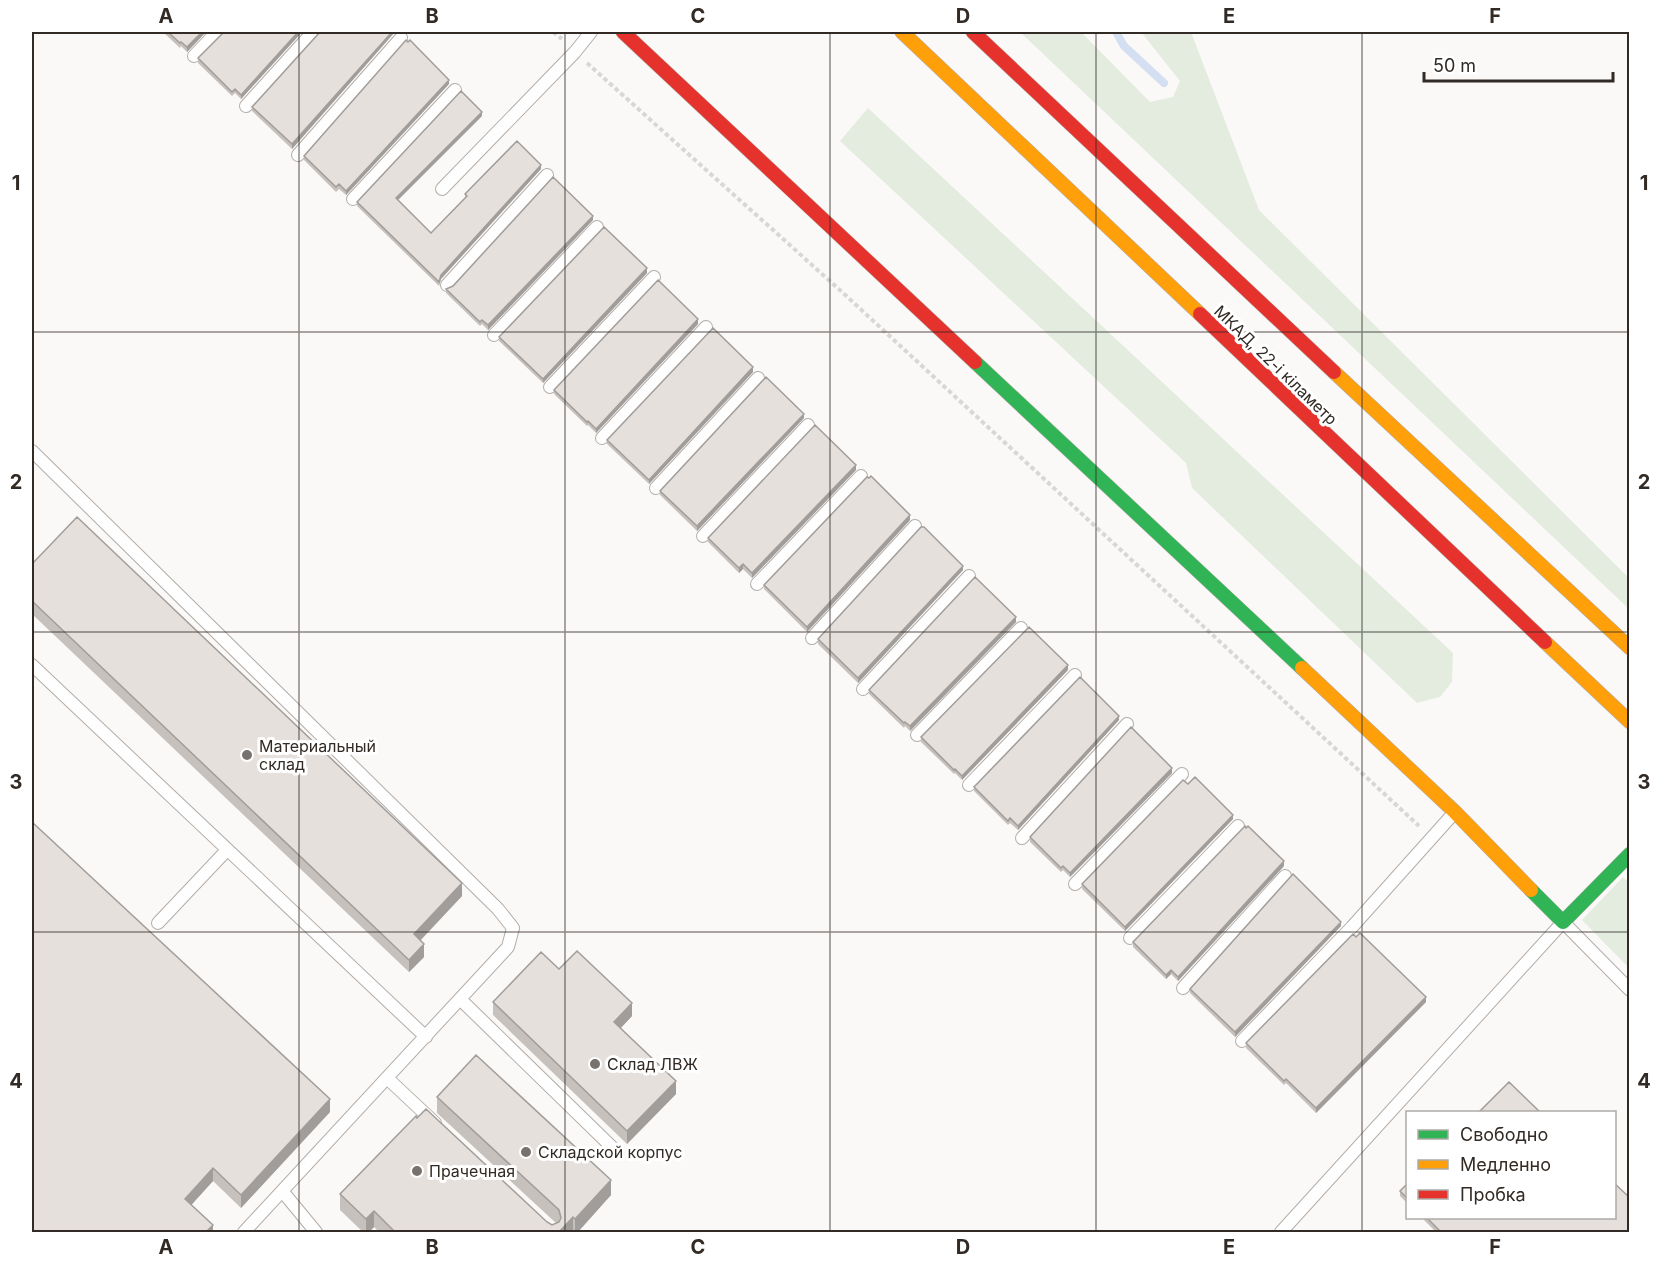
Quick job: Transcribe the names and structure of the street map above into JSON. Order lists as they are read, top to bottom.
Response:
{
  "streets": {
    "main road": ["МКАД, 22-і кіламетр"]
  },
  "places": [
    "Материальный склад",
    "Склад ЛВЖ",
    "Складской корпус",
    "Прачечная"
  ],
  "legend": ["Свободно", "Медленно", "Пробка"],
  "scale_bar": "50 m",
  "grid": {
    "columns": [
      "A",
      "B",
      "C",
      "D",
      "E",
      "F"
    ],
    "rows": [
      "1",
      "2",
      "3",
      "4"
    ]
  }
}
